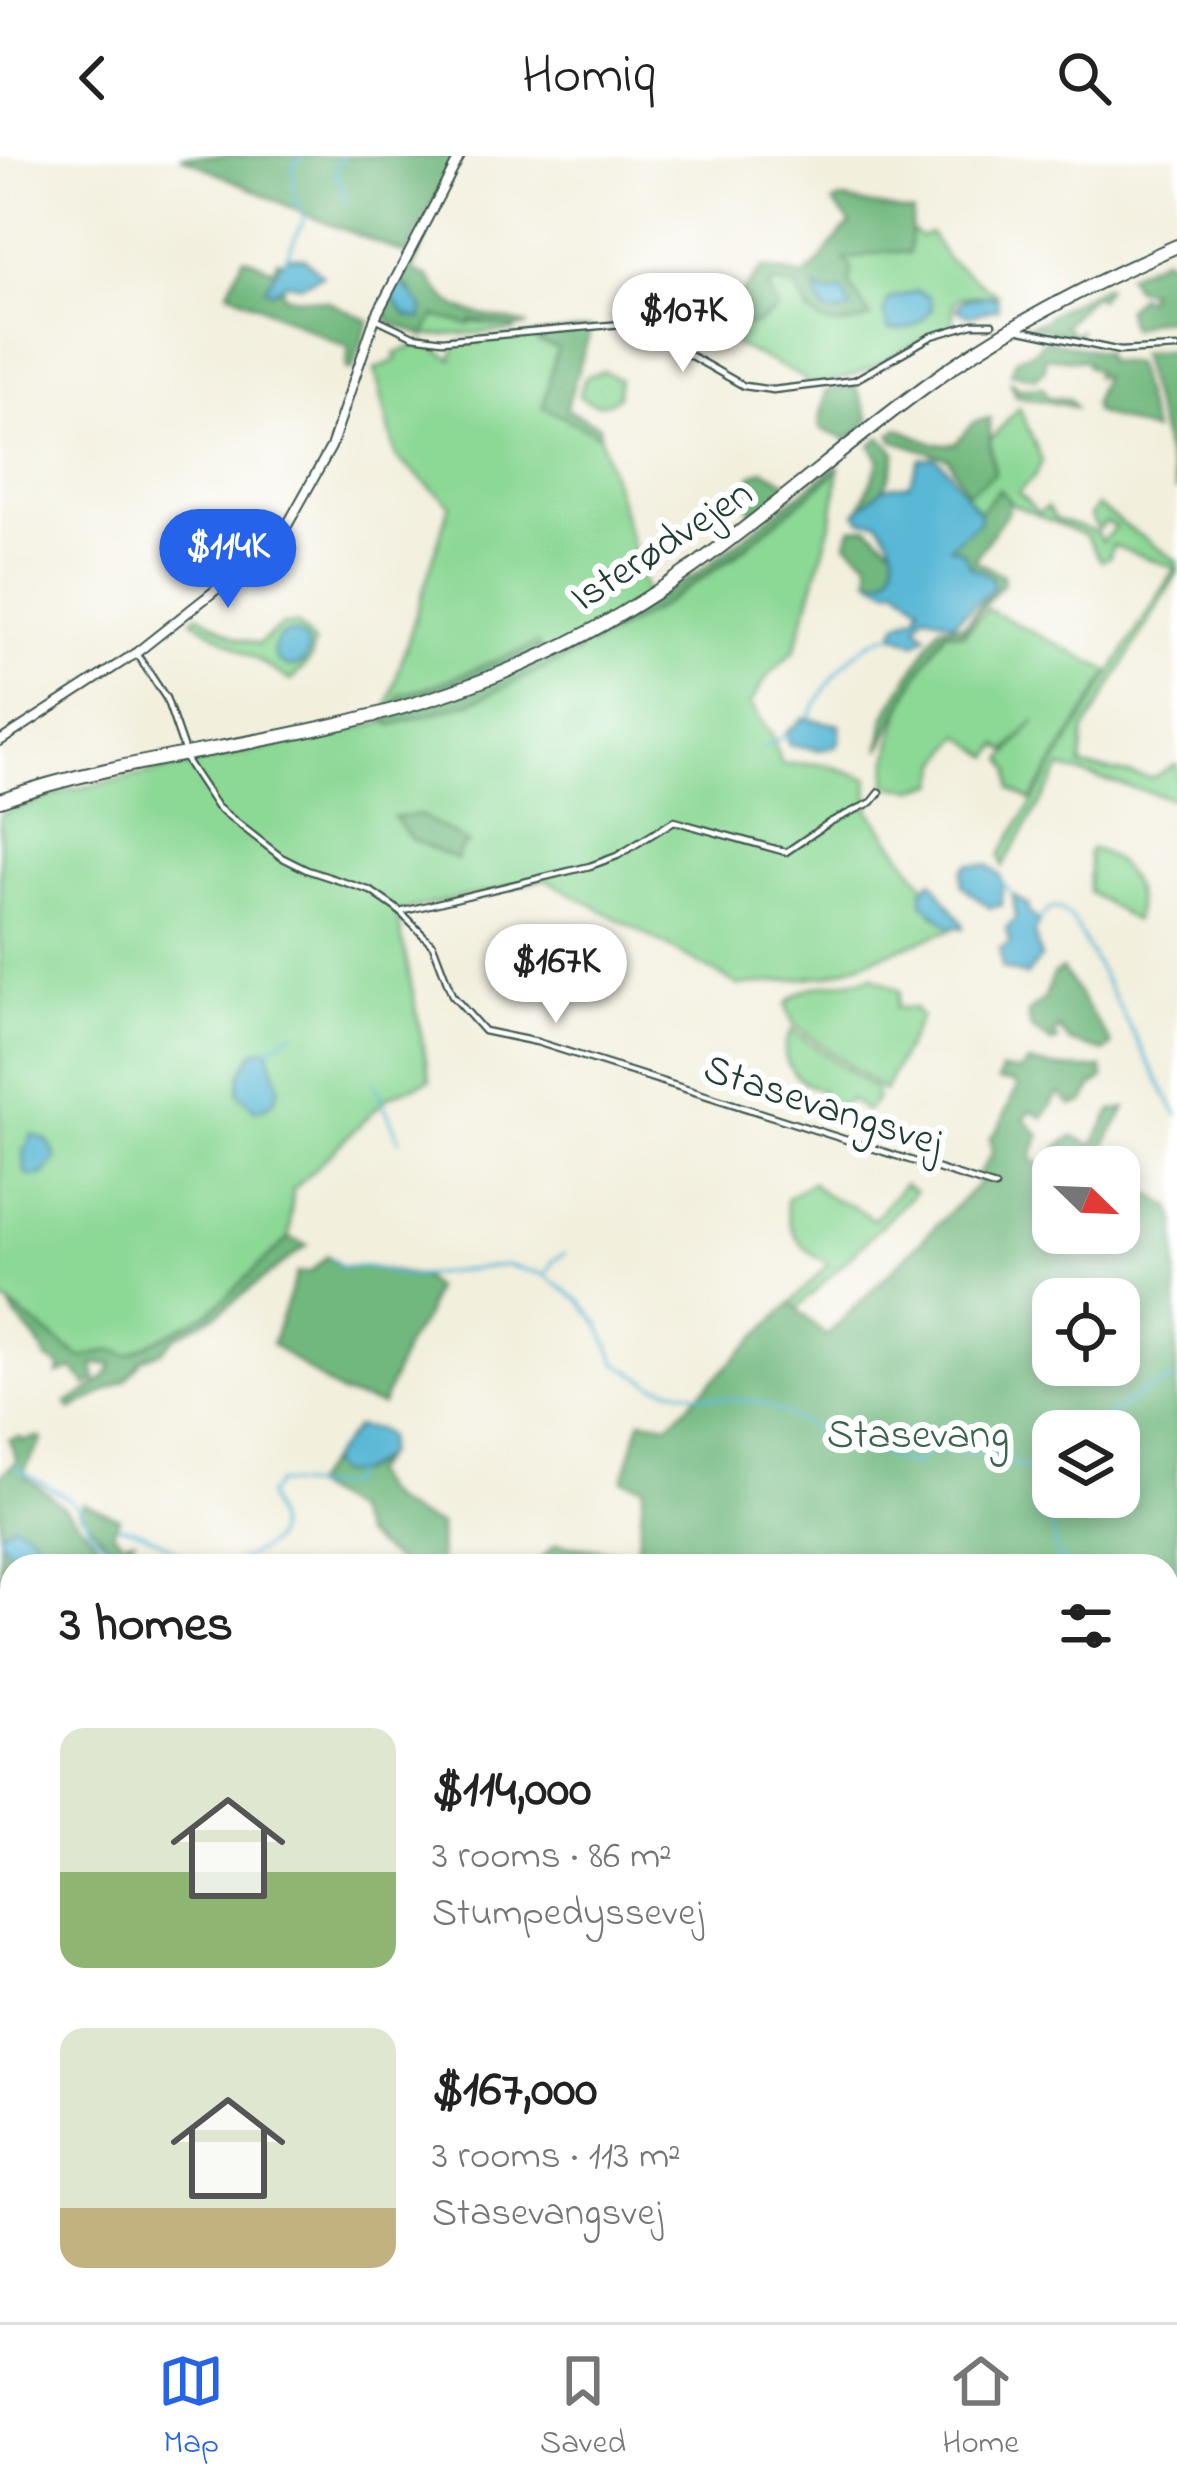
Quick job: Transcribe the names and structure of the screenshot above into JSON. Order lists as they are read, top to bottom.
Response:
{
  "streets": {
    "highway": ["Isterødvejen"],
    "street": ["Stasevangsvej"]
  },
  "parks": ["Stasevang"],
  "north": "bottom right",
  "page": {
    "header": "Homiq",
    "price": ["$107K", "$114K", "$167K"],
    "heading": "3 homes",
    "list": [
      {
        "name": "$114,000",
        "note": "3 rooms · 86 m² · Stumpedyssevej"
      },
      {
        "name": "$167,000",
        "note": "3 rooms · 113 m² · Stasevangsvej"
      }
    ],
    "tabs": ["Map", "Saved", "Home"]
  }
}
